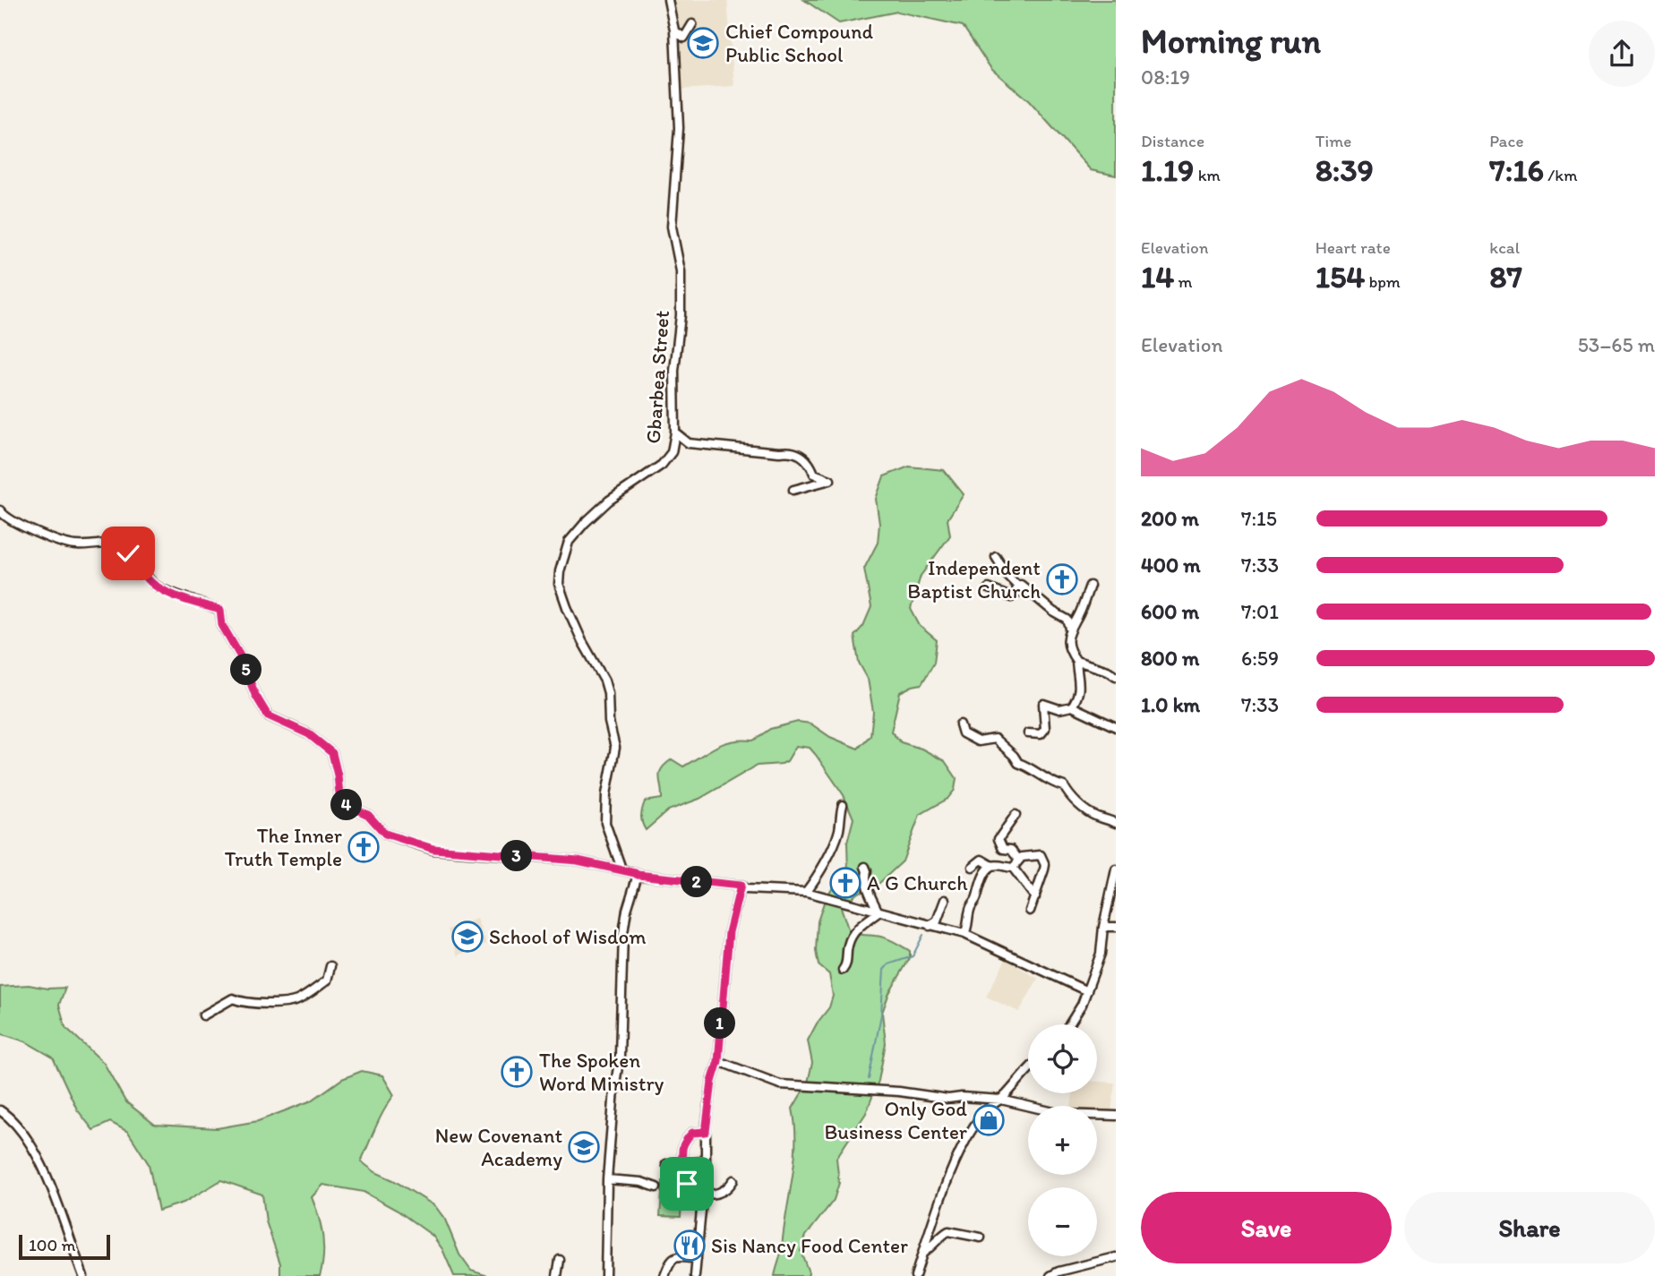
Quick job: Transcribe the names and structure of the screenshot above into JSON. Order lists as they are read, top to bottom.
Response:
{
  "streets": {
    "street": ["Gbarbea Street"]
  },
  "places": {
    "school or university": ["Chief Compound Public School", "School of Wisdom", "New Covenant Academy"],
    "church": [
      "Independent Baptist Church",
      "The Inner Truth Temple",
      "A G Church",
      "The Spoken Word Ministry"
    ],
    "shop": ["Only God Business Center"],
    "restaurant": ["Sis Nancy Food Center"]
  },
  "scale_bar": "100 m",
  "page": {
    "heading": ["Morning run", "08:19"],
    "stats": [
      ["Distance", "1.19 km"],
      ["Time", "8:39"],
      ["Pace", "7:16 /km"],
      ["Elevation", "14 m"],
      ["Heart rate", "154 bpm"],
      ["kcal", "87"]
    ],
    "chart": ["Elevation", "53–65 m"],
    "list": [
      {
        "name": "200 m",
        "note": "7:15"
      },
      {
        "name": "400 m",
        "note": "7:33"
      },
      {
        "name": "600 m",
        "note": "7:01"
      },
      {
        "name": "800 m",
        "note": "6:59"
      },
      {
        "name": "1.0 km",
        "note": "7:33"
      }
    ],
    "pins": [
      "5",
      "4",
      "3",
      "2",
      "1"
    ],
    "map_buttons": ["+", "−"],
    "buttons": ["Save", "Share"],
    "scale": "100 m"
  }
}
